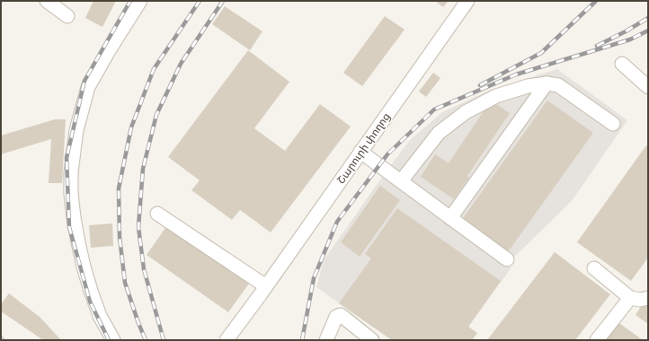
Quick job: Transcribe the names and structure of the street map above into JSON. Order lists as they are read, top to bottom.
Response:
{
  "streets": {
    "street": ["Շարուրի փողոց"]
  }
}
